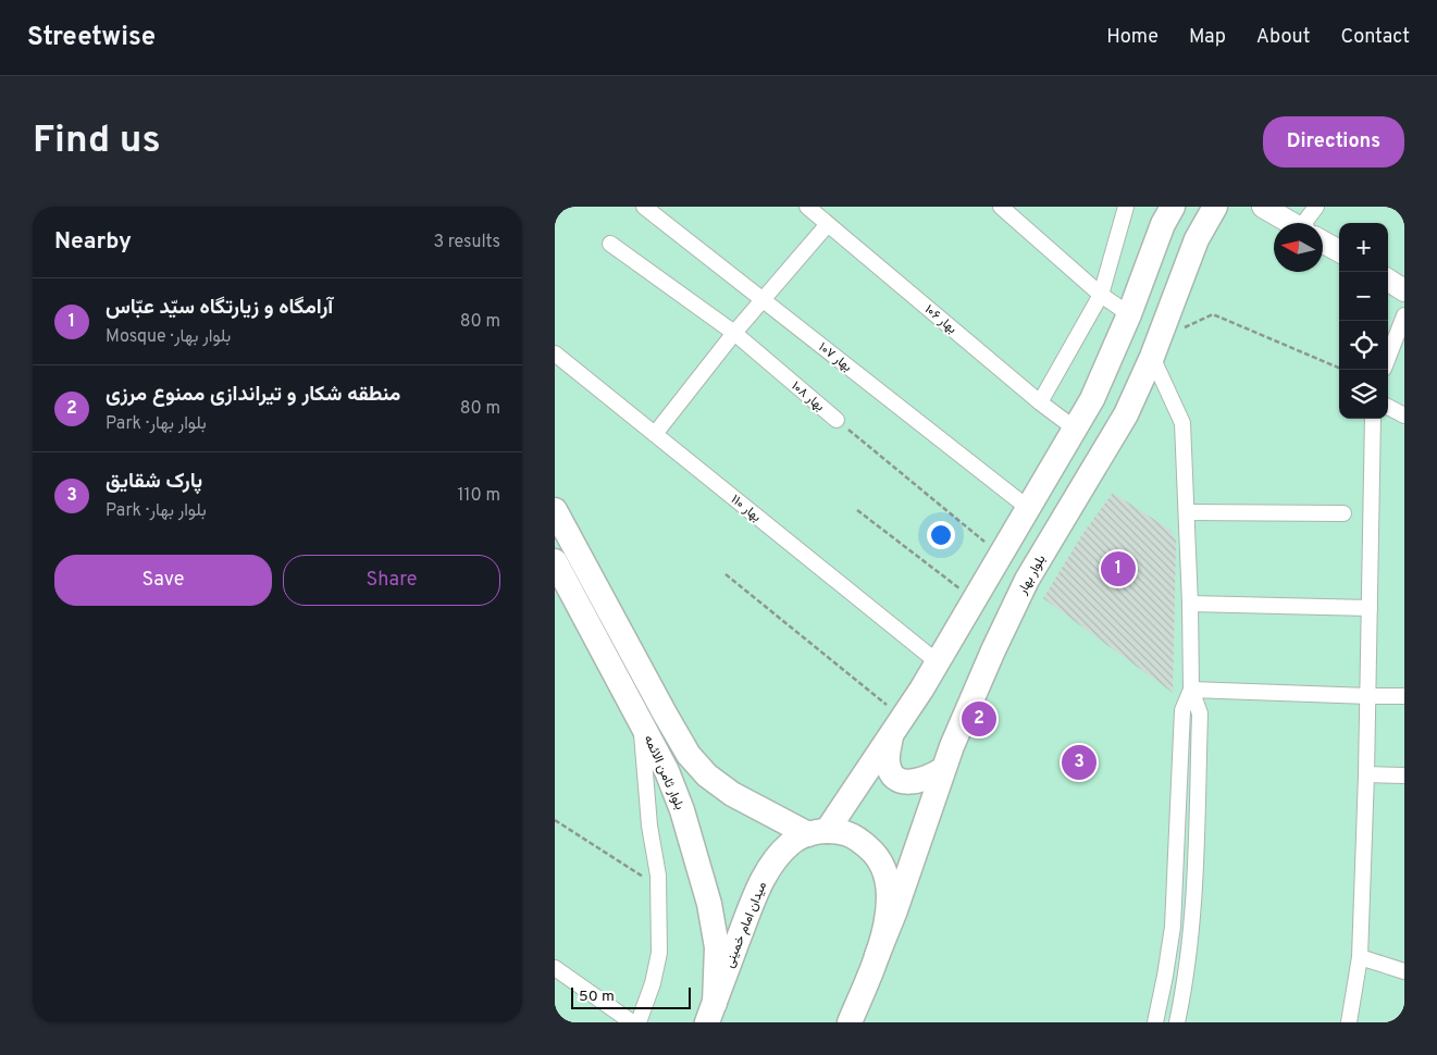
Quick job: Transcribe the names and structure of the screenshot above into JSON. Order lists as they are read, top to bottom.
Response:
{
  "streets": {
    "main road": ["بلوار بهار", "بلوار ثامن الائمه", "میدان امام خمینی"],
    "street": [
      "بهار ۱۰۶",
      "بهار ۱۰۷",
      "بهار ۱۰۸",
      "بهار ۱۱۰"
    ]
  },
  "crossings": [
    ["بلوار ثامن الائمه", "میدان امام خمینی"]
  ],
  "scale_bar": "50 m",
  "north": "left",
  "page": {
    "header": "Streetwise",
    "nav": [
      "Home",
      "Map",
      "About",
      "Contact"
    ],
    "buttons": [
      "Directions",
      ["Save", "Share"]
    ],
    "title": "Find us",
    "heading": ["Nearby", "3 results"],
    "map_buttons": ["+", "−"],
    "list": [
      {
        "mark": "1",
        "name": "آرامگاه و زیارتگاه سیّد عبّاس",
        "note": "Mosque · بلوار بهار",
        "value": "80 m"
      },
      {
        "mark": "2",
        "name": "منطقه شکار و تیراندازی ممنوع مرزی",
        "note": "Park · بلوار بهار",
        "value": "80 m"
      },
      {
        "mark": "3",
        "name": "پارک شقایق",
        "note": "Park · بلوار بهار",
        "value": "110 m"
      }
    ],
    "pins": ["1", "2", "3"],
    "scale": "50 m"
  }
}
